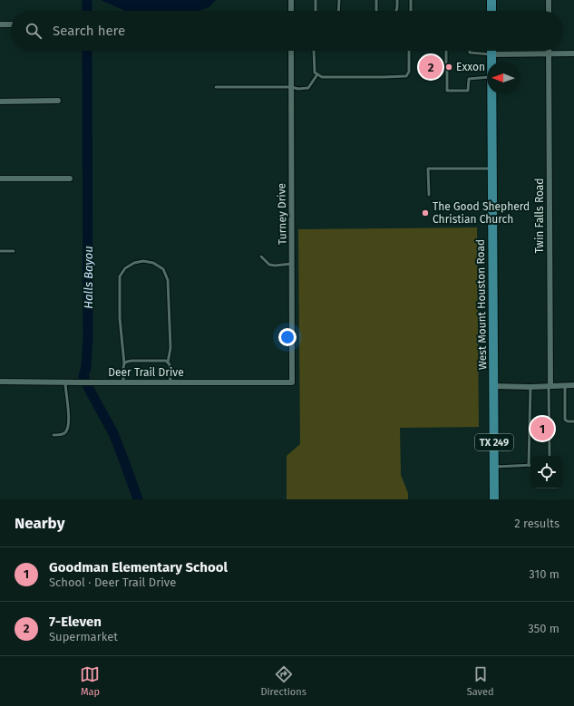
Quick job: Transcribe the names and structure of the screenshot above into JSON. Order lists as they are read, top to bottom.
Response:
{
  "streets": {
    "main road": ["West Mount Houston Road", "TX 249"],
    "street": ["Turney Drive", "Twin Falls Road", "Deer Trail Drive"]
  },
  "crossings": [
    ["Turney Drive", "Deer Trail Drive"]
  ],
  "water": ["Halls Bayou"],
  "places": ["Exxon", "The Good Shepherd Christian Church"],
  "north": "left",
  "page": {
    "search": "Search here",
    "pins": ["2", "1"],
    "heading": ["Nearby", "2 results"],
    "list": [
      {
        "mark": "1",
        "name": "Goodman Elementary School",
        "note": "School · Deer Trail Drive",
        "value": "310 m"
      },
      {
        "mark": "2",
        "name": "7-Eleven",
        "note": "Supermarket",
        "value": "350 m"
      }
    ],
    "nav": ["Map", "Directions", "Saved"]
  }
}
